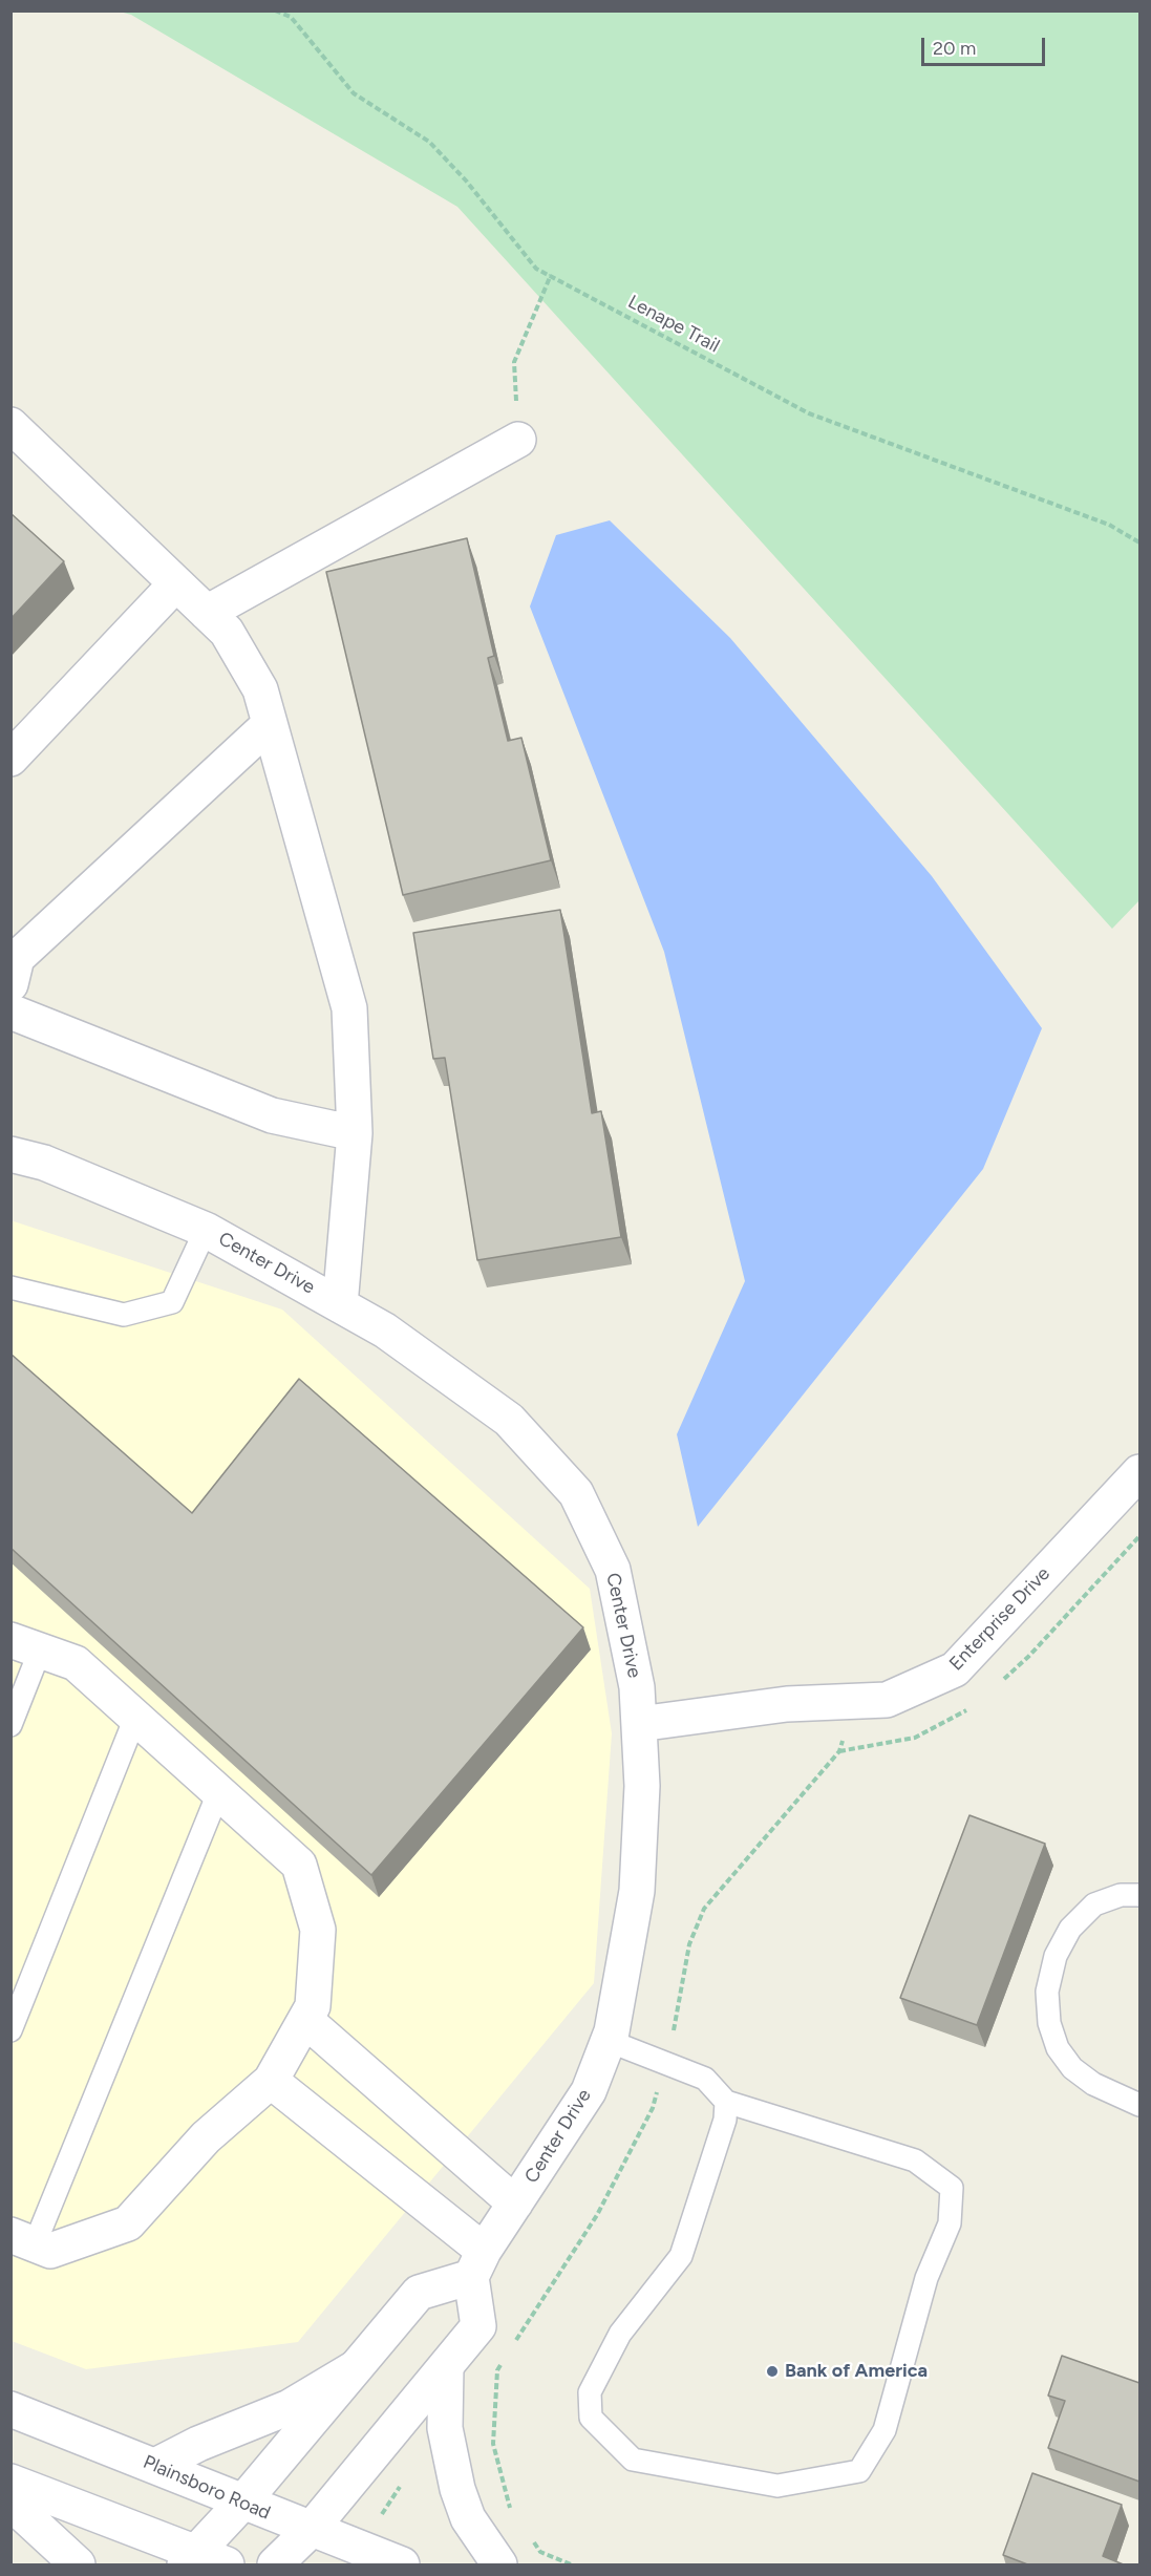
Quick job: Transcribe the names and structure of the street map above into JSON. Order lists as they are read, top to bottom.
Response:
{
  "streets": {
    "street": ["Center Drive", "Enterprise Drive", "Plainsboro Road"],
    "path": ["Lenape Trail"]
  },
  "crossings": [
    ["Center Drive", "Enterprise Drive"]
  ],
  "places": ["Bank of America"],
  "scale_bar": "20 m"
}
